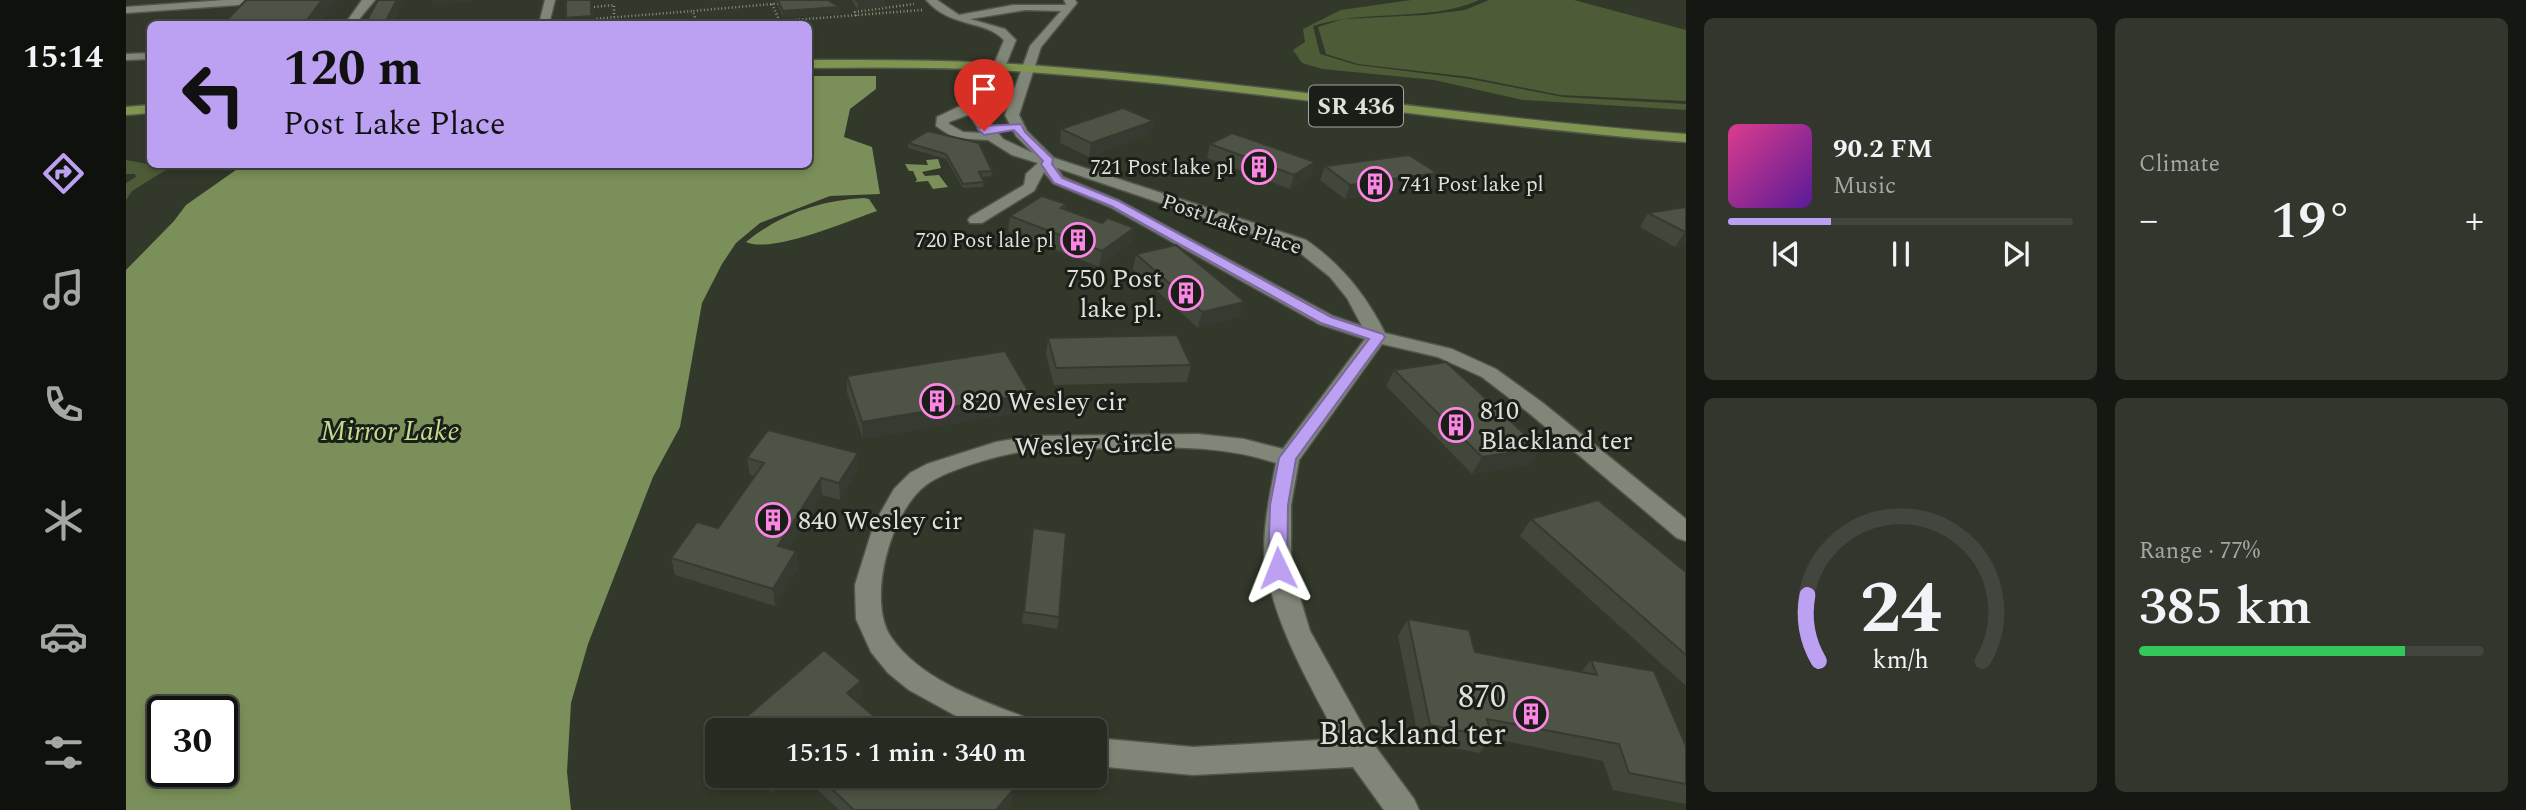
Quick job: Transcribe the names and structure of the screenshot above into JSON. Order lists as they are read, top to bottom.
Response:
{
  "streets": {
    "main road": ["SR 436"],
    "street": ["Post Lake Place", "Wesley Circle"]
  },
  "water": ["Mirror Lake"],
  "places": {
    "building": [
      "721 Post lake pl",
      "741 Post lake pl",
      "720 Post lale pl",
      "750 Post lake pl.",
      "820 Wesley cir",
      "810 Blackland ter",
      "840 Wesley cir",
      "870 Blackland ter"
    ]
  },
  "page": {
    "tabs": "15:14",
    "tile": [
      "Climate",
      ["Range · 77%", "385 km"]
    ],
    "turn": ["120 m", "Post Lake Place"],
    "song": ["90.2 FM", "Music"],
    "heat": ["−", "19°", "+"],
    "limit": "30",
    "trip": "15:15 · 1 min · 340 m",
    "gauge": ["24", "km/h"]
  }
}
